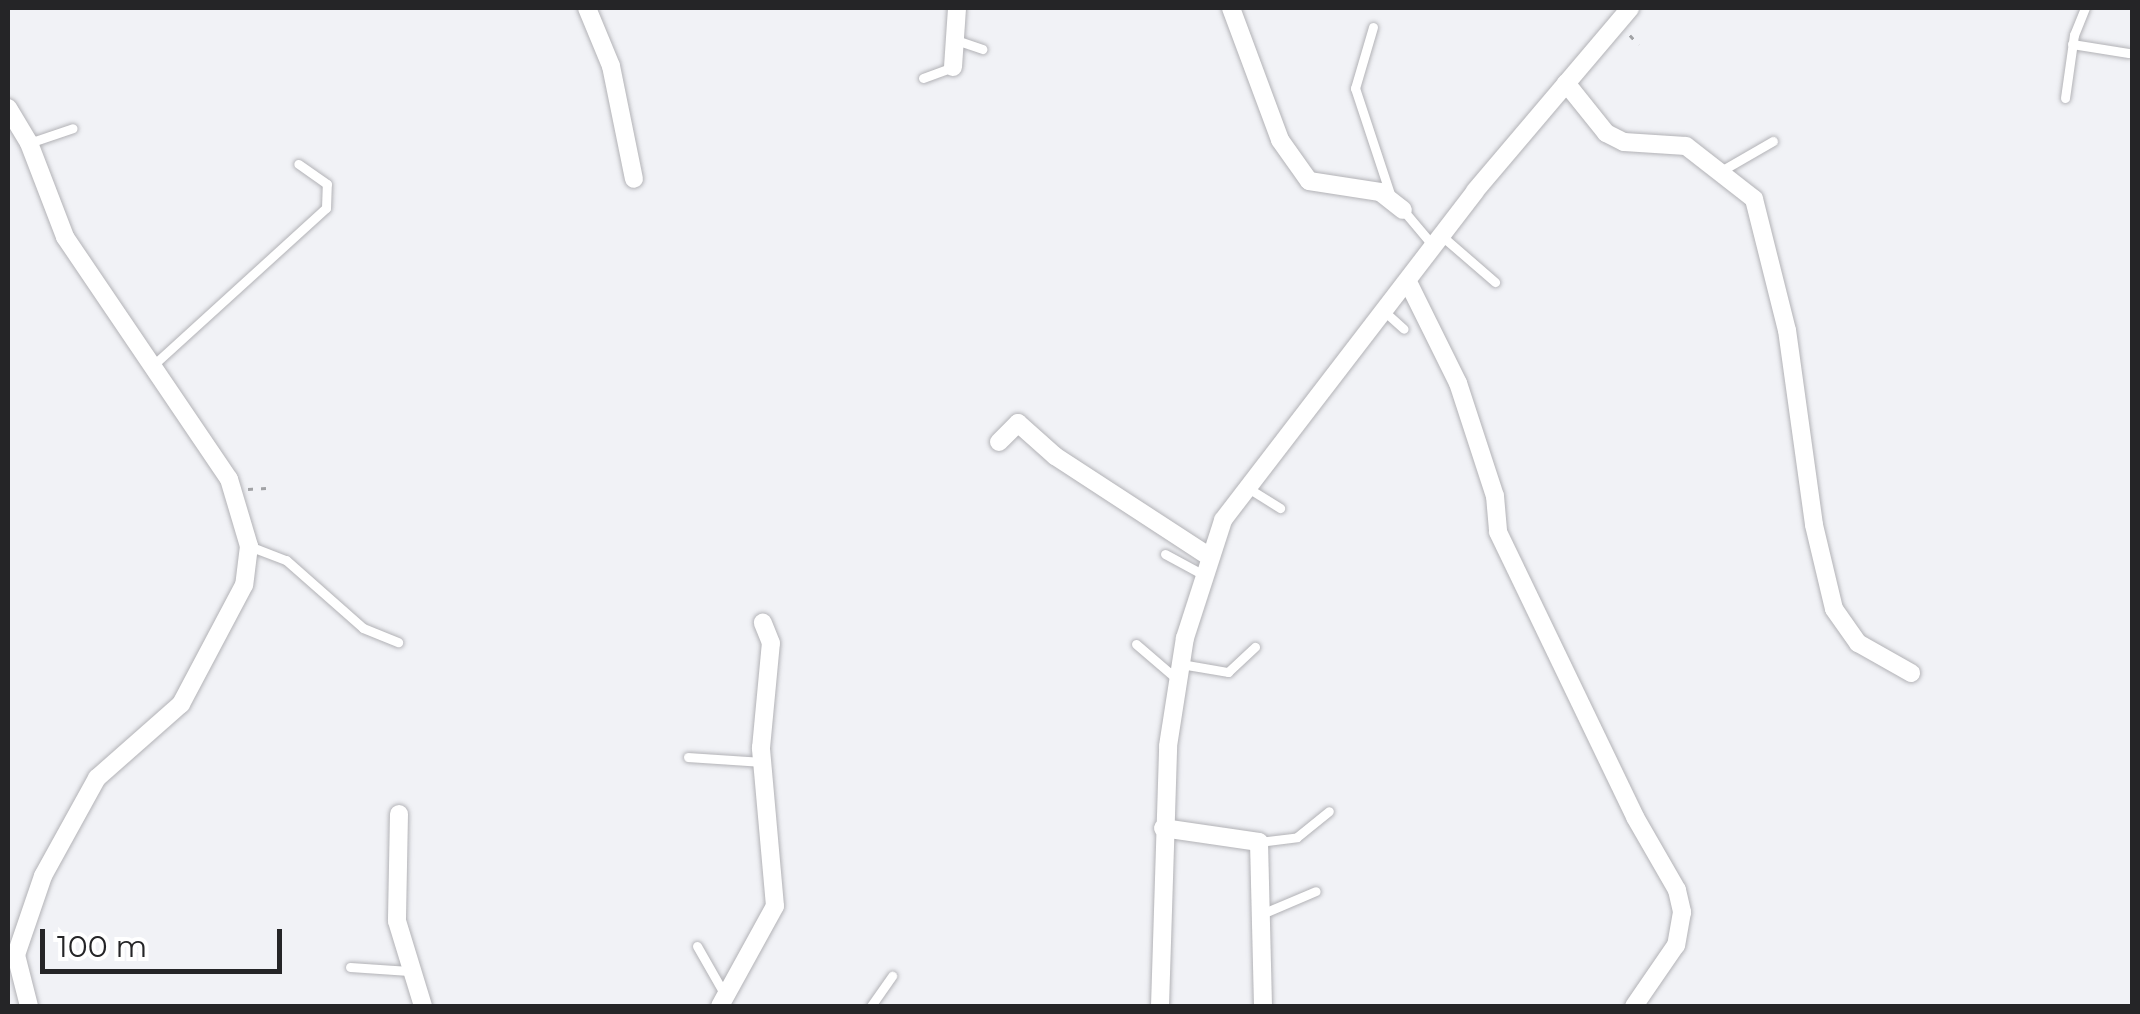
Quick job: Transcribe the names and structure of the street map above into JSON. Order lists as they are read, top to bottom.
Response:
{
  "scale_bar": "100 m"
}
